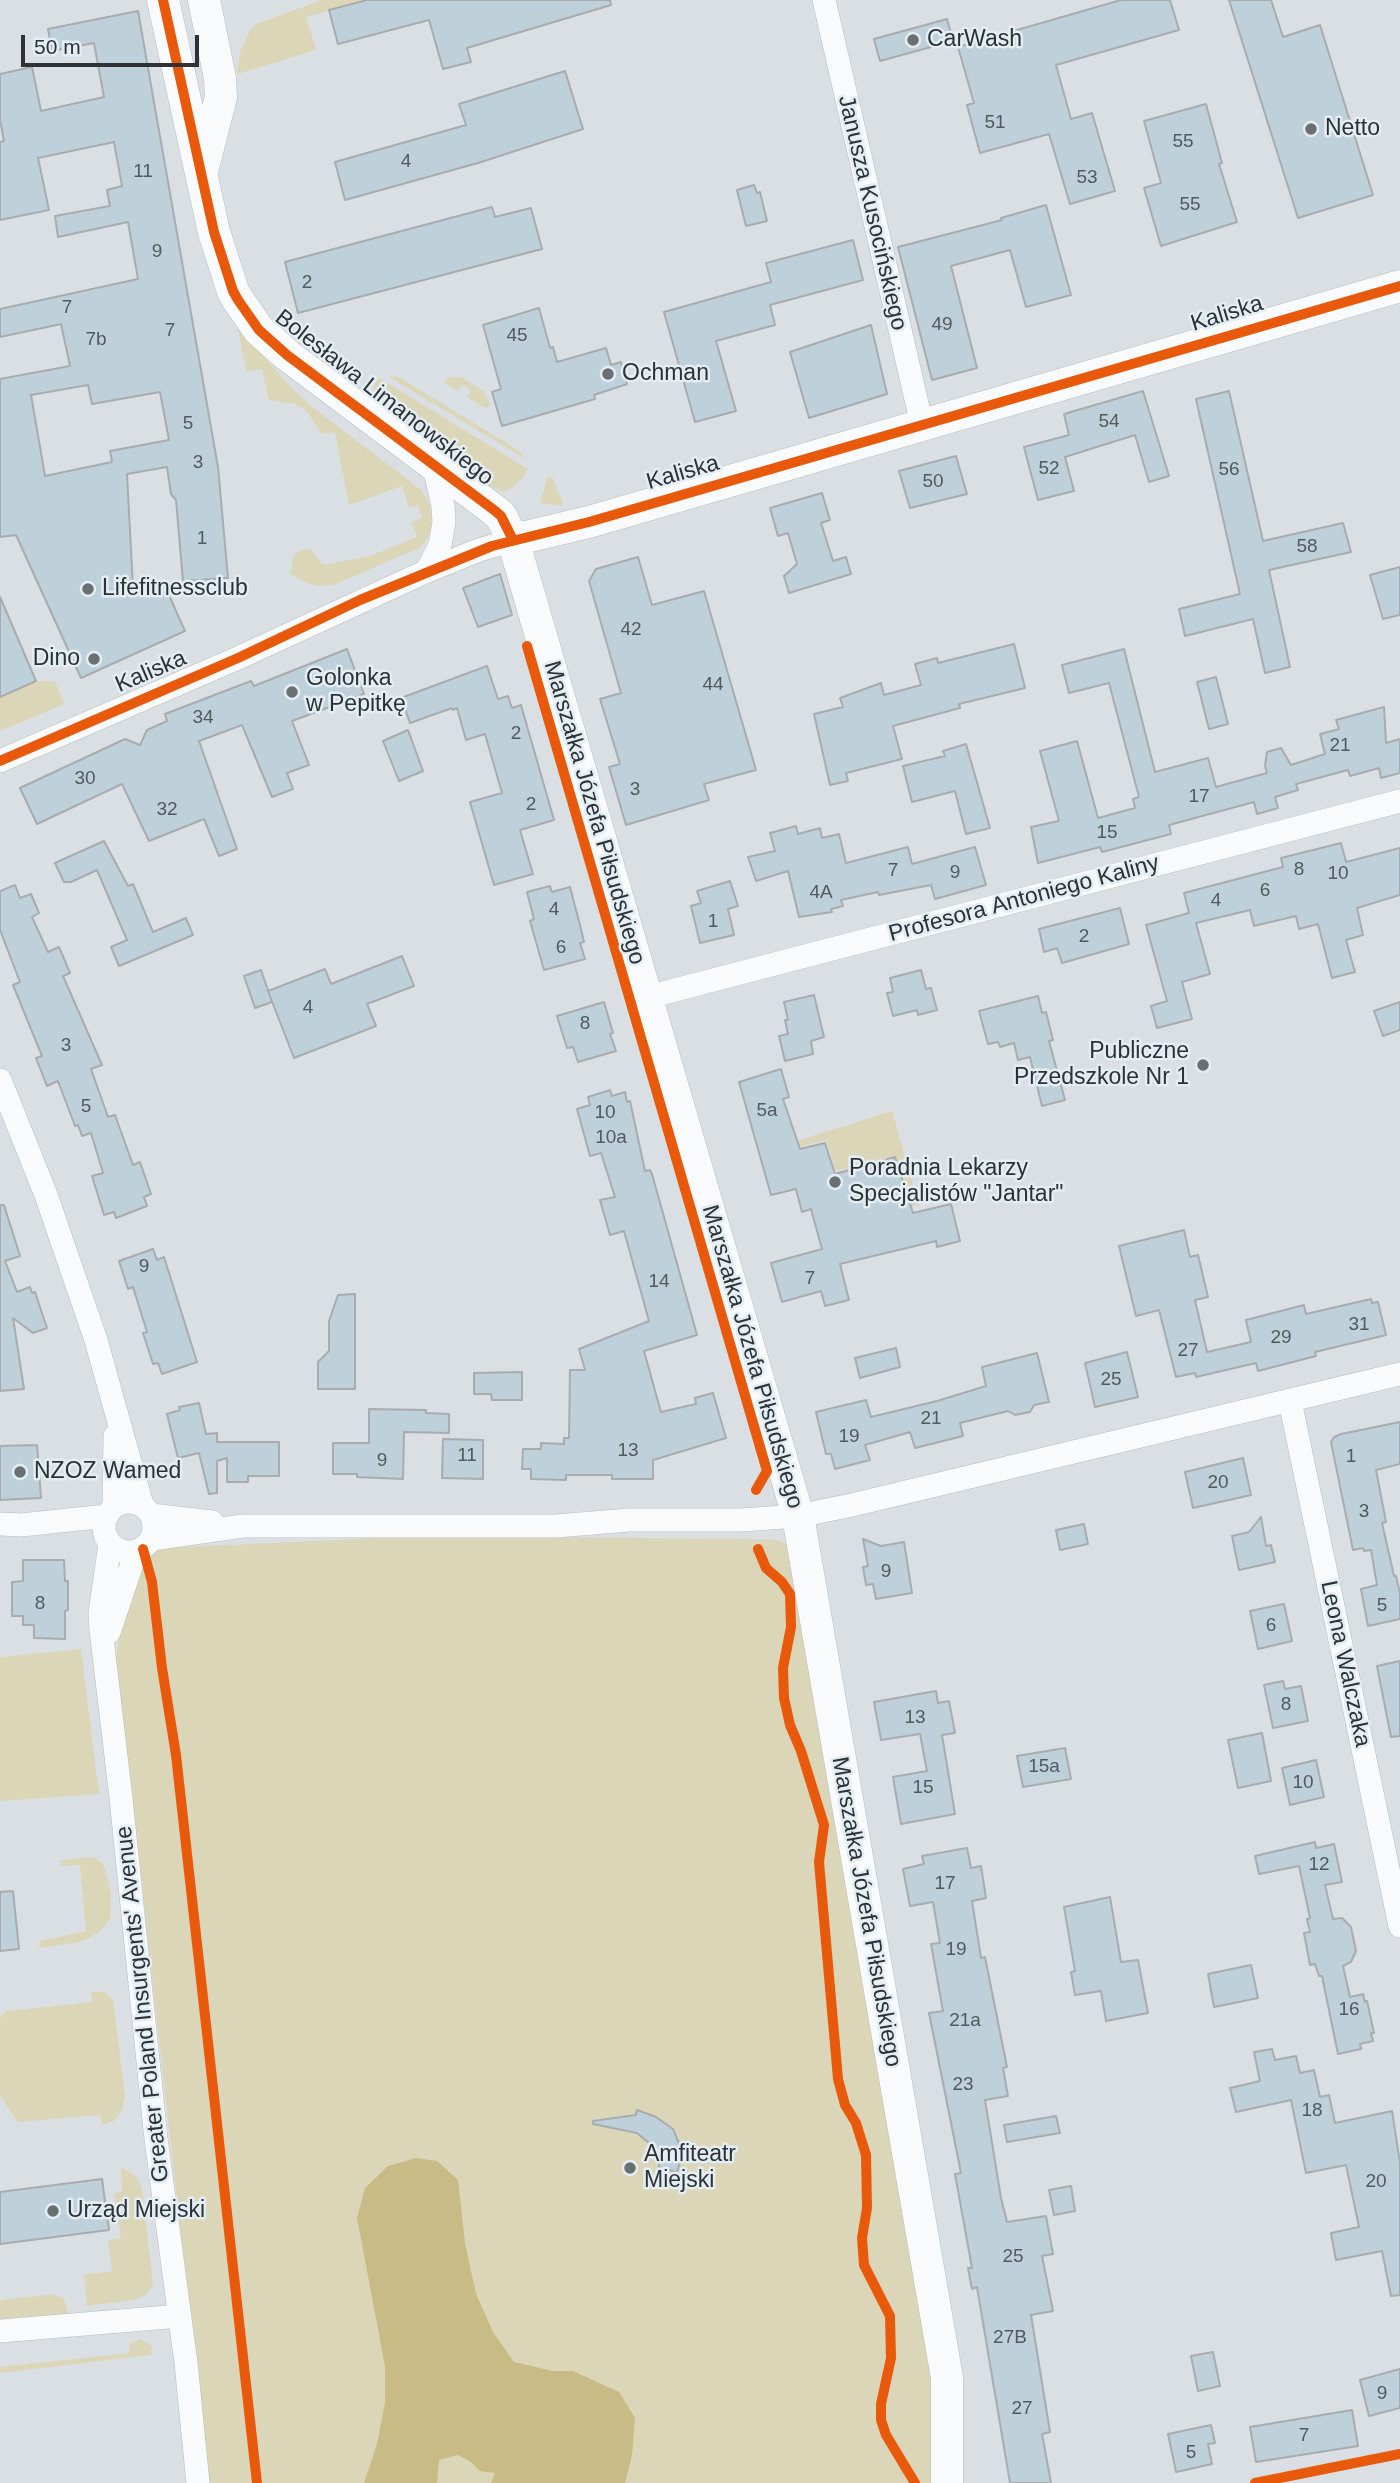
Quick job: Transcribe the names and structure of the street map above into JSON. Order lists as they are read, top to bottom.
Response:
{
  "streets": {
    "street": [
      "Janusza Kusocińskiego",
      "Kaliska",
      "Bolesława Limanowskiego",
      "Marszałka Józefa Piłsudskiego",
      "Profesora Antoniego Kaliny",
      "Leona Walczaka",
      "Greater Poland Insurgents' Avenue"
    ]
  },
  "crossings": [
    ["Janusza Kusocińskiego", "Kaliska"],
    ["Kaliska", "Bolesława Limanowskiego"],
    ["Kaliska", "Marszałka Józefa Piłsudskiego"],
    ["Bolesława Limanowskiego", "Marszałka Józefa Piłsudskiego"],
    ["Marszałka Józefa Piłsudskiego", "Profesora Antoniego Kaliny"]
  ],
  "places": [
    "CarWash",
    "Netto",
    "Ochman",
    "Lifefitnessclub",
    "Dino",
    "Golonka w Pepitkę",
    "Publiczne Przedszkole Nr 1",
    "Poradnia Lekarzy Specjalistów \"Jantar\"",
    "NZOZ Wamed",
    "Amfiteatr Miejski",
    "Urząd Miejski"
  ],
  "house_numbers": [
    "51",
    "55",
    "4",
    "11",
    "53",
    "55",
    "9",
    "2",
    "7",
    "49",
    "7",
    "45",
    "7b",
    "54",
    "5",
    "3",
    "52",
    "56",
    "50",
    "1",
    "58",
    "42",
    "44",
    "34",
    "2",
    "21",
    "30",
    "3",
    "17",
    "2",
    "32",
    "15",
    "8",
    "7",
    "9",
    "10",
    "6",
    "4A",
    "4",
    "4",
    "1",
    "2",
    "6",
    "4",
    "8",
    "3",
    "5",
    "5a",
    "10",
    "10a",
    "9",
    "7",
    "14",
    "31",
    "29",
    "27",
    "25",
    "21",
    "19",
    "13",
    "11",
    "1",
    "9",
    "20",
    "3",
    "9",
    "8",
    "5",
    "6",
    "8",
    "13",
    "15a",
    "10",
    "15",
    "12",
    "17",
    "19",
    "16",
    "21a",
    "23",
    "18",
    "20",
    "25",
    "27B",
    "9",
    "27",
    "7",
    "5"
  ],
  "scale_bar": "50 m"
}
